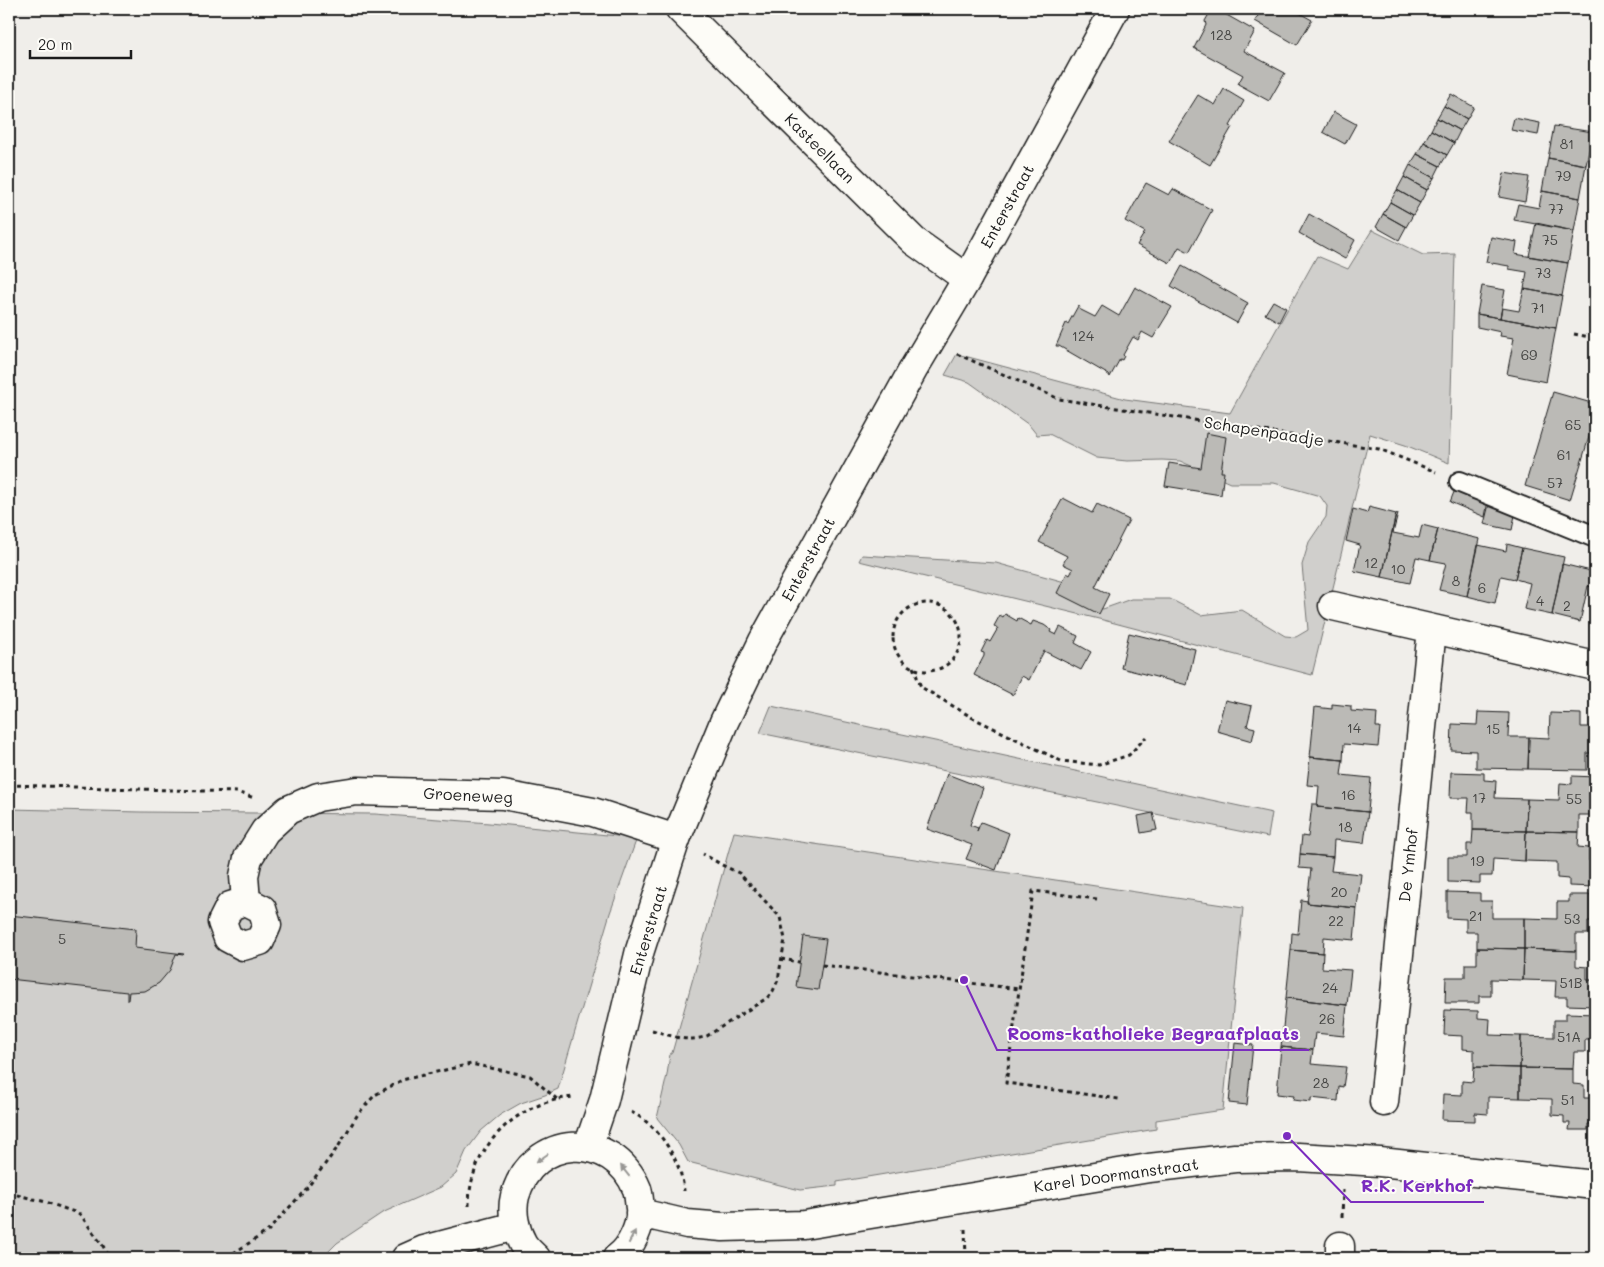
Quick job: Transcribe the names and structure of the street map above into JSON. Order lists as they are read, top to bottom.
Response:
{
  "streets": {
    "main road": [
      "Kasteellaan",
      "Enterstraat",
      "Groeneweg",
      "De Ymhof",
      "Karel Doormanstraat"
    ],
    "path": ["Schapenpaadje"]
  },
  "crossings": [
    ["Kasteellaan", "Enterstraat"],
    ["Enterstraat", "Schapenpaadje"],
    ["Enterstraat", "Groeneweg"]
  ],
  "places": ["Rooms-katholieke Begraafplaats", "R.K. Kerkhof"],
  "house_numbers": [
    "128",
    "81",
    "79",
    "77",
    "75",
    "73",
    "71",
    "124",
    "69",
    "65",
    "61",
    "57",
    "12",
    "10",
    "8",
    "6",
    "4",
    "2",
    "14",
    "15",
    "16",
    "17",
    "55",
    "18",
    "19",
    "20",
    "21",
    "53",
    "22",
    "5",
    "51B",
    "24",
    "26",
    "51A",
    "28",
    "51"
  ],
  "scale_bar": "20 m"
}
